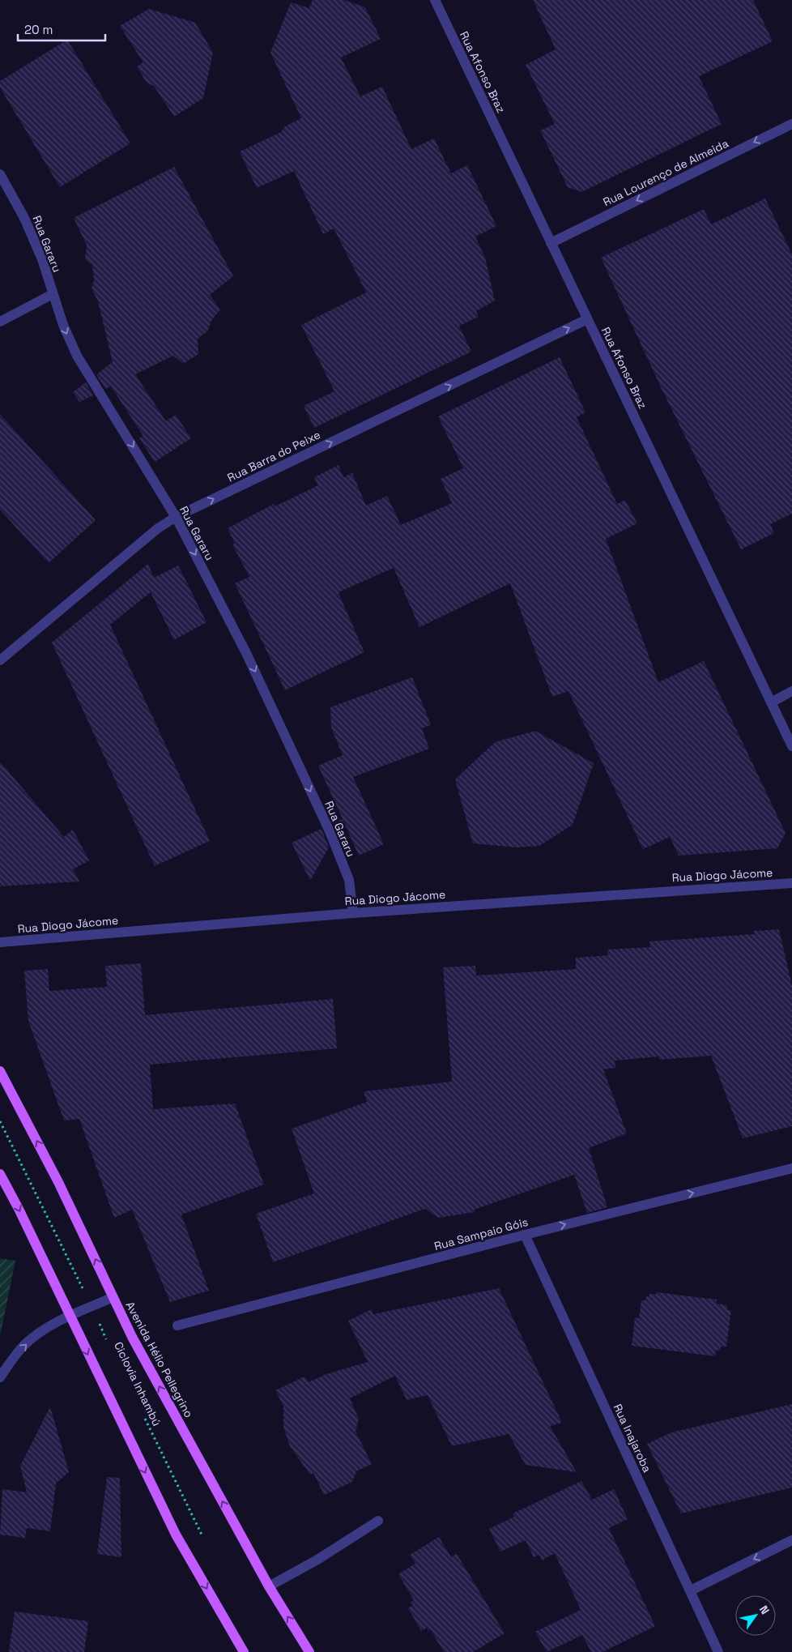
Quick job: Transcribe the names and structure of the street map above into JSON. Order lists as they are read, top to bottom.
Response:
{
  "streets": {
    "main road": ["Avenida Hélio Pellegrino"],
    "street": [
      "Rua Afonso Braz",
      "Rua Lourenço de Almeida",
      "Rua Gararu",
      "Rua Barra do Peixe",
      "Rua Diogo Jácome",
      "Rua Sampaio Góis",
      "Rua Inajaroba"
    ],
    "path": ["Ciclovia Inhambú"]
  },
  "crossings": [
    ["Rua Afonso Braz", "Rua Lourenço de Almeida"],
    ["Rua Afonso Braz", "Rua Barra do Peixe"],
    ["Rua Gararu", "Rua Barra do Peixe"],
    ["Rua Gararu", "Rua Diogo Jácome"],
    ["Rua Sampaio Góis", "Rua Inajaroba"]
  ],
  "one_way": [
    "Rua Lourenço de Almeida",
    "Rua Gararu",
    "Rua Barra do Peixe",
    "Rua Sampaio Góis"
  ],
  "scale_bar": "20 m",
  "north": "top right"
}
